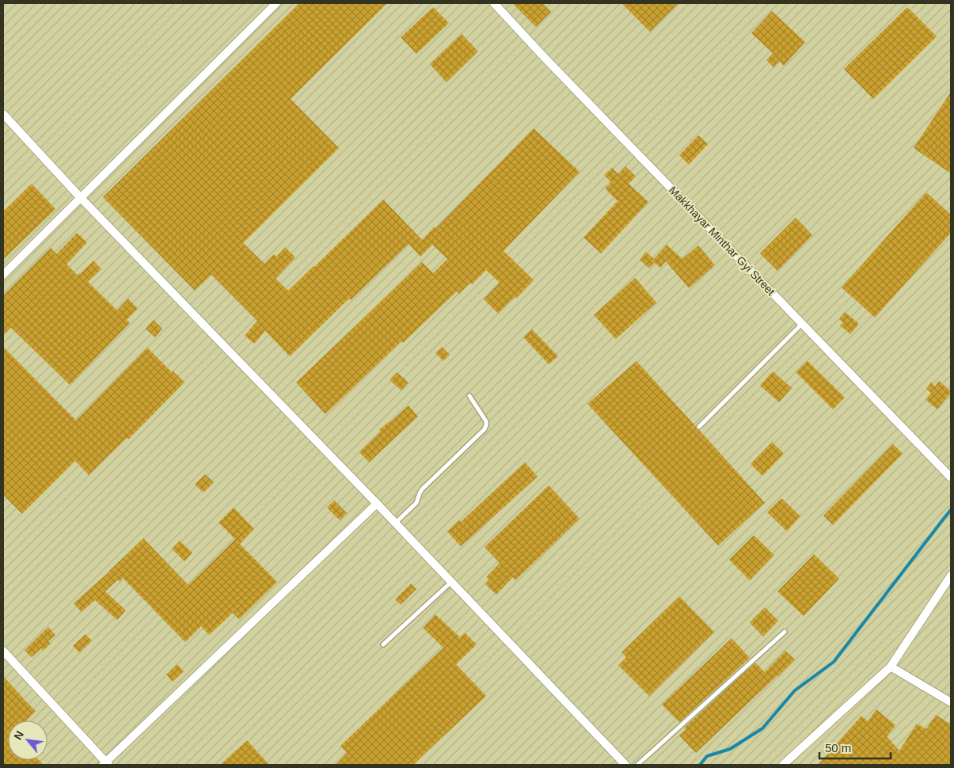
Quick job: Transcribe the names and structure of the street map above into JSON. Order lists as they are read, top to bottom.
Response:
{
  "streets": {
    "street": ["Makkhayar Minthar Gyi Street"]
  },
  "scale_bar": "50 m",
  "north": "top left"
}
